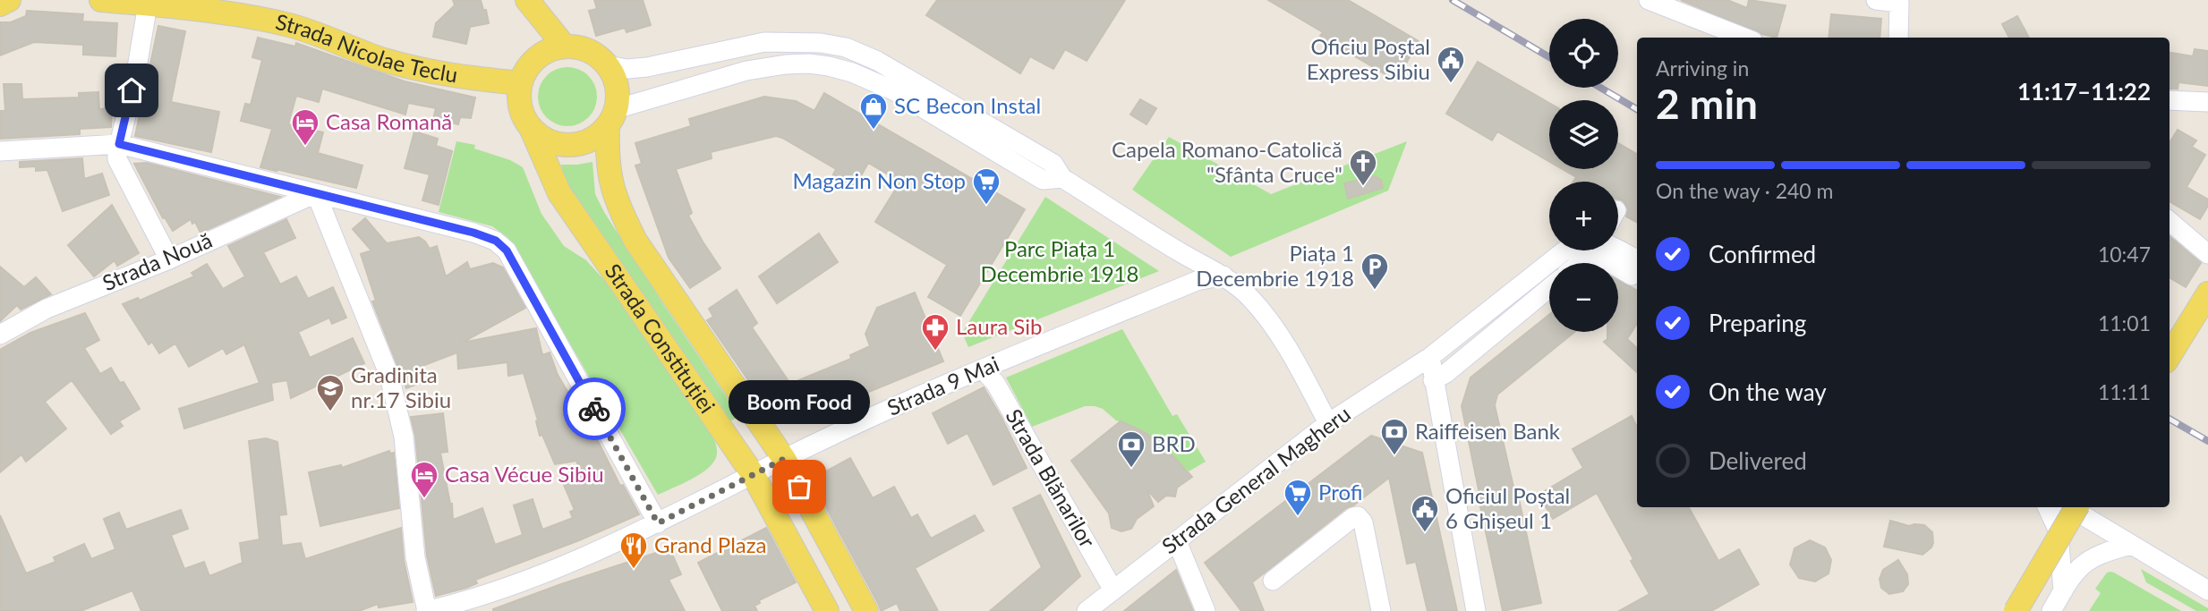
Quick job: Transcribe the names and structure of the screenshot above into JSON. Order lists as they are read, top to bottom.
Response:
{
  "streets": {
    "main road": ["Strada Nicolae Teclu", "Strada Constituției"],
    "street": [
      "Strada Nouă",
      "Strada 9 Mai",
      "Strada Blănarilor",
      "Strada General Magheru"
    ]
  },
  "crossings": [
    ["Strada Nicolae Teclu", "Strada Constituției"],
    ["Strada Constituției", "Strada 9 Mai"],
    ["Strada 9 Mai", "Strada Blănarilor"],
    ["Strada Blănarilor", "Strada General Magheru"]
  ],
  "parks": ["Parc Piața 1 Decembrie 1918"],
  "places": {
    "public building": ["Oficiu Poștal Express Sibiu", "Oficiul Poștal 6 Ghișeul 1"],
    "shop": ["SC Becon Instal"],
    "hotel": ["Casa Romană", "Casa Vécue Sibiu"],
    "church": ["Capela Romano-Catolică \"Sfânta Cruce\""],
    "supermarket": ["Magazin Non Stop", "Profi"],
    "parking": ["Piața 1 Decembrie 1918"],
    "pharmacy": ["Laura Sib"],
    "school or university": ["Gradinita nr.17 Sibiu"],
    "bank": ["Raiffeisen Bank", "BRD"],
    "other": ["Boom Food"],
    "restaurant": ["Grand Plaza"]
  },
  "page": {
    "map_buttons": ["+", "−"],
    "heading": ["2 min", "Arriving in", "11:17–11:22"],
    "bar": "On the way · 240 m",
    "list": [
      ["Confirmed", "10:47"],
      ["Preparing", "11:01"],
      ["On the way", "11:11"],
      "Delivered"
    ],
    "bubble": "Boom Food"
  }
}
